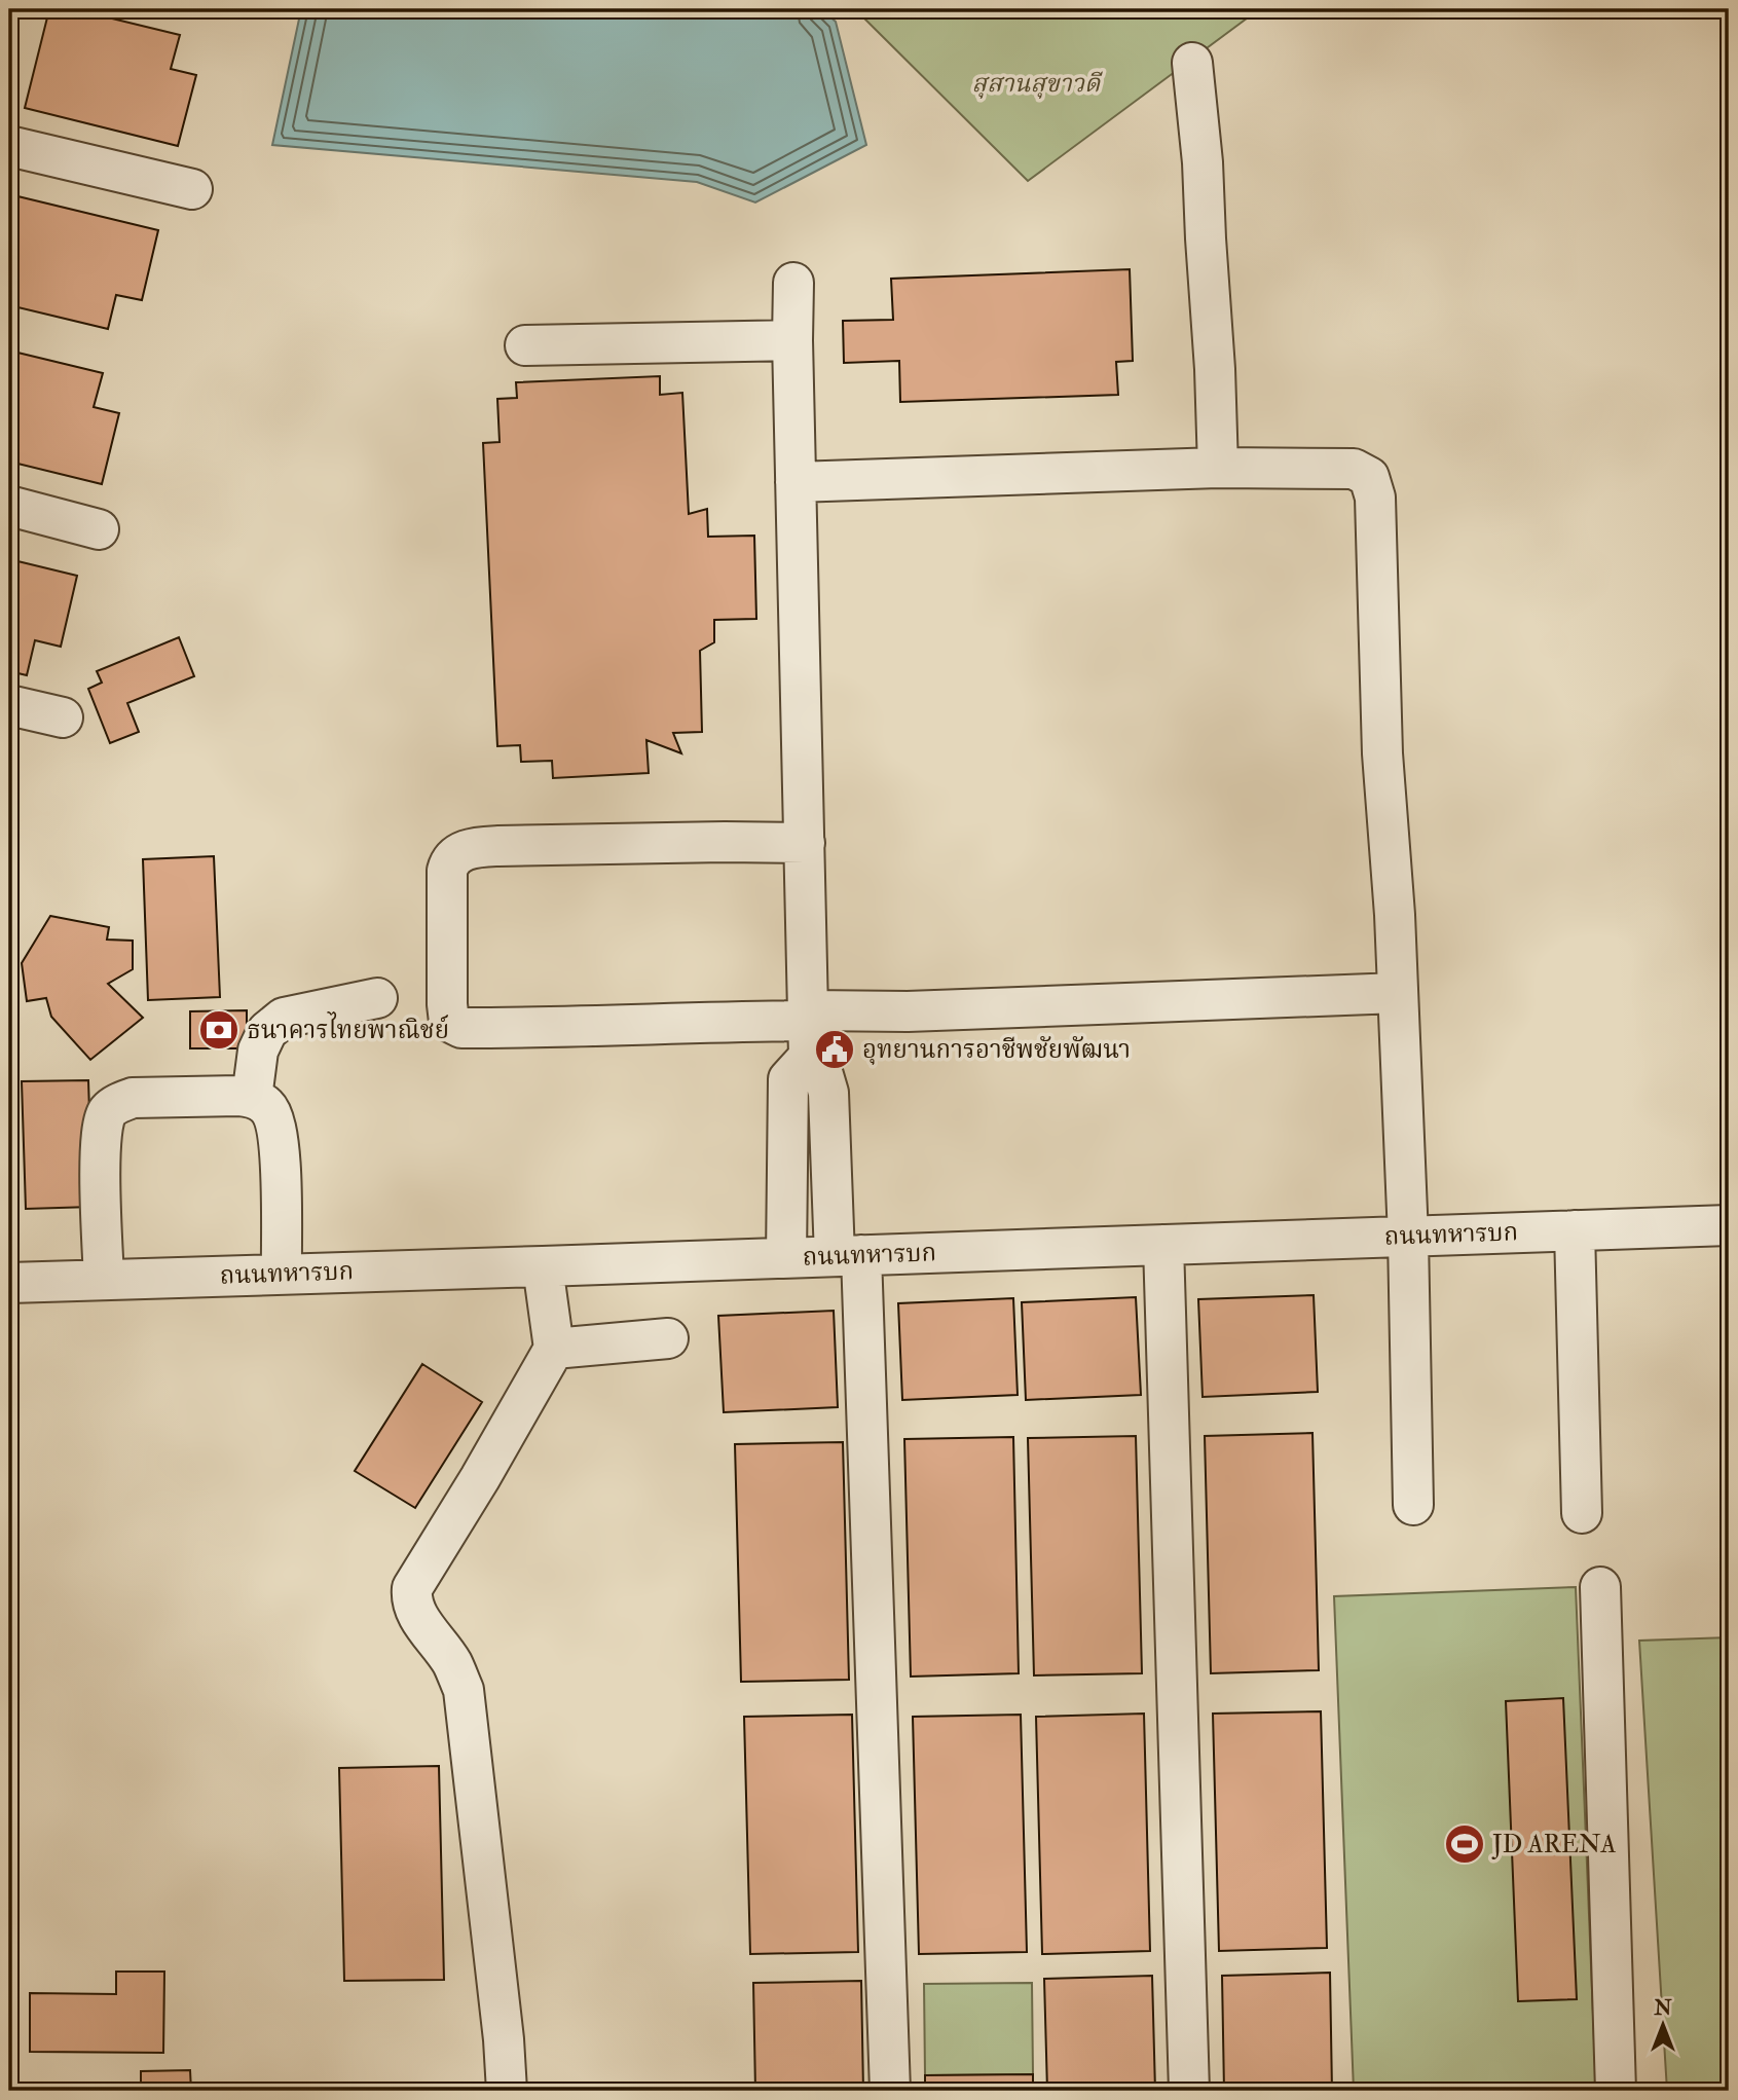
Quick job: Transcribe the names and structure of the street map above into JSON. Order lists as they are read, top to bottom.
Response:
{
  "streets": {
    "street": ["ถนนทหารบก"]
  },
  "parks": ["สุสานสุขาวดี"],
  "places": {
    "bank": ["ธนาคารไทยพาณิชย์"],
    "public building": ["อุทยานการอาชีพชัยพัฒนา"],
    "sports": ["JD ARENA"]
  },
  "north": "top"
}
